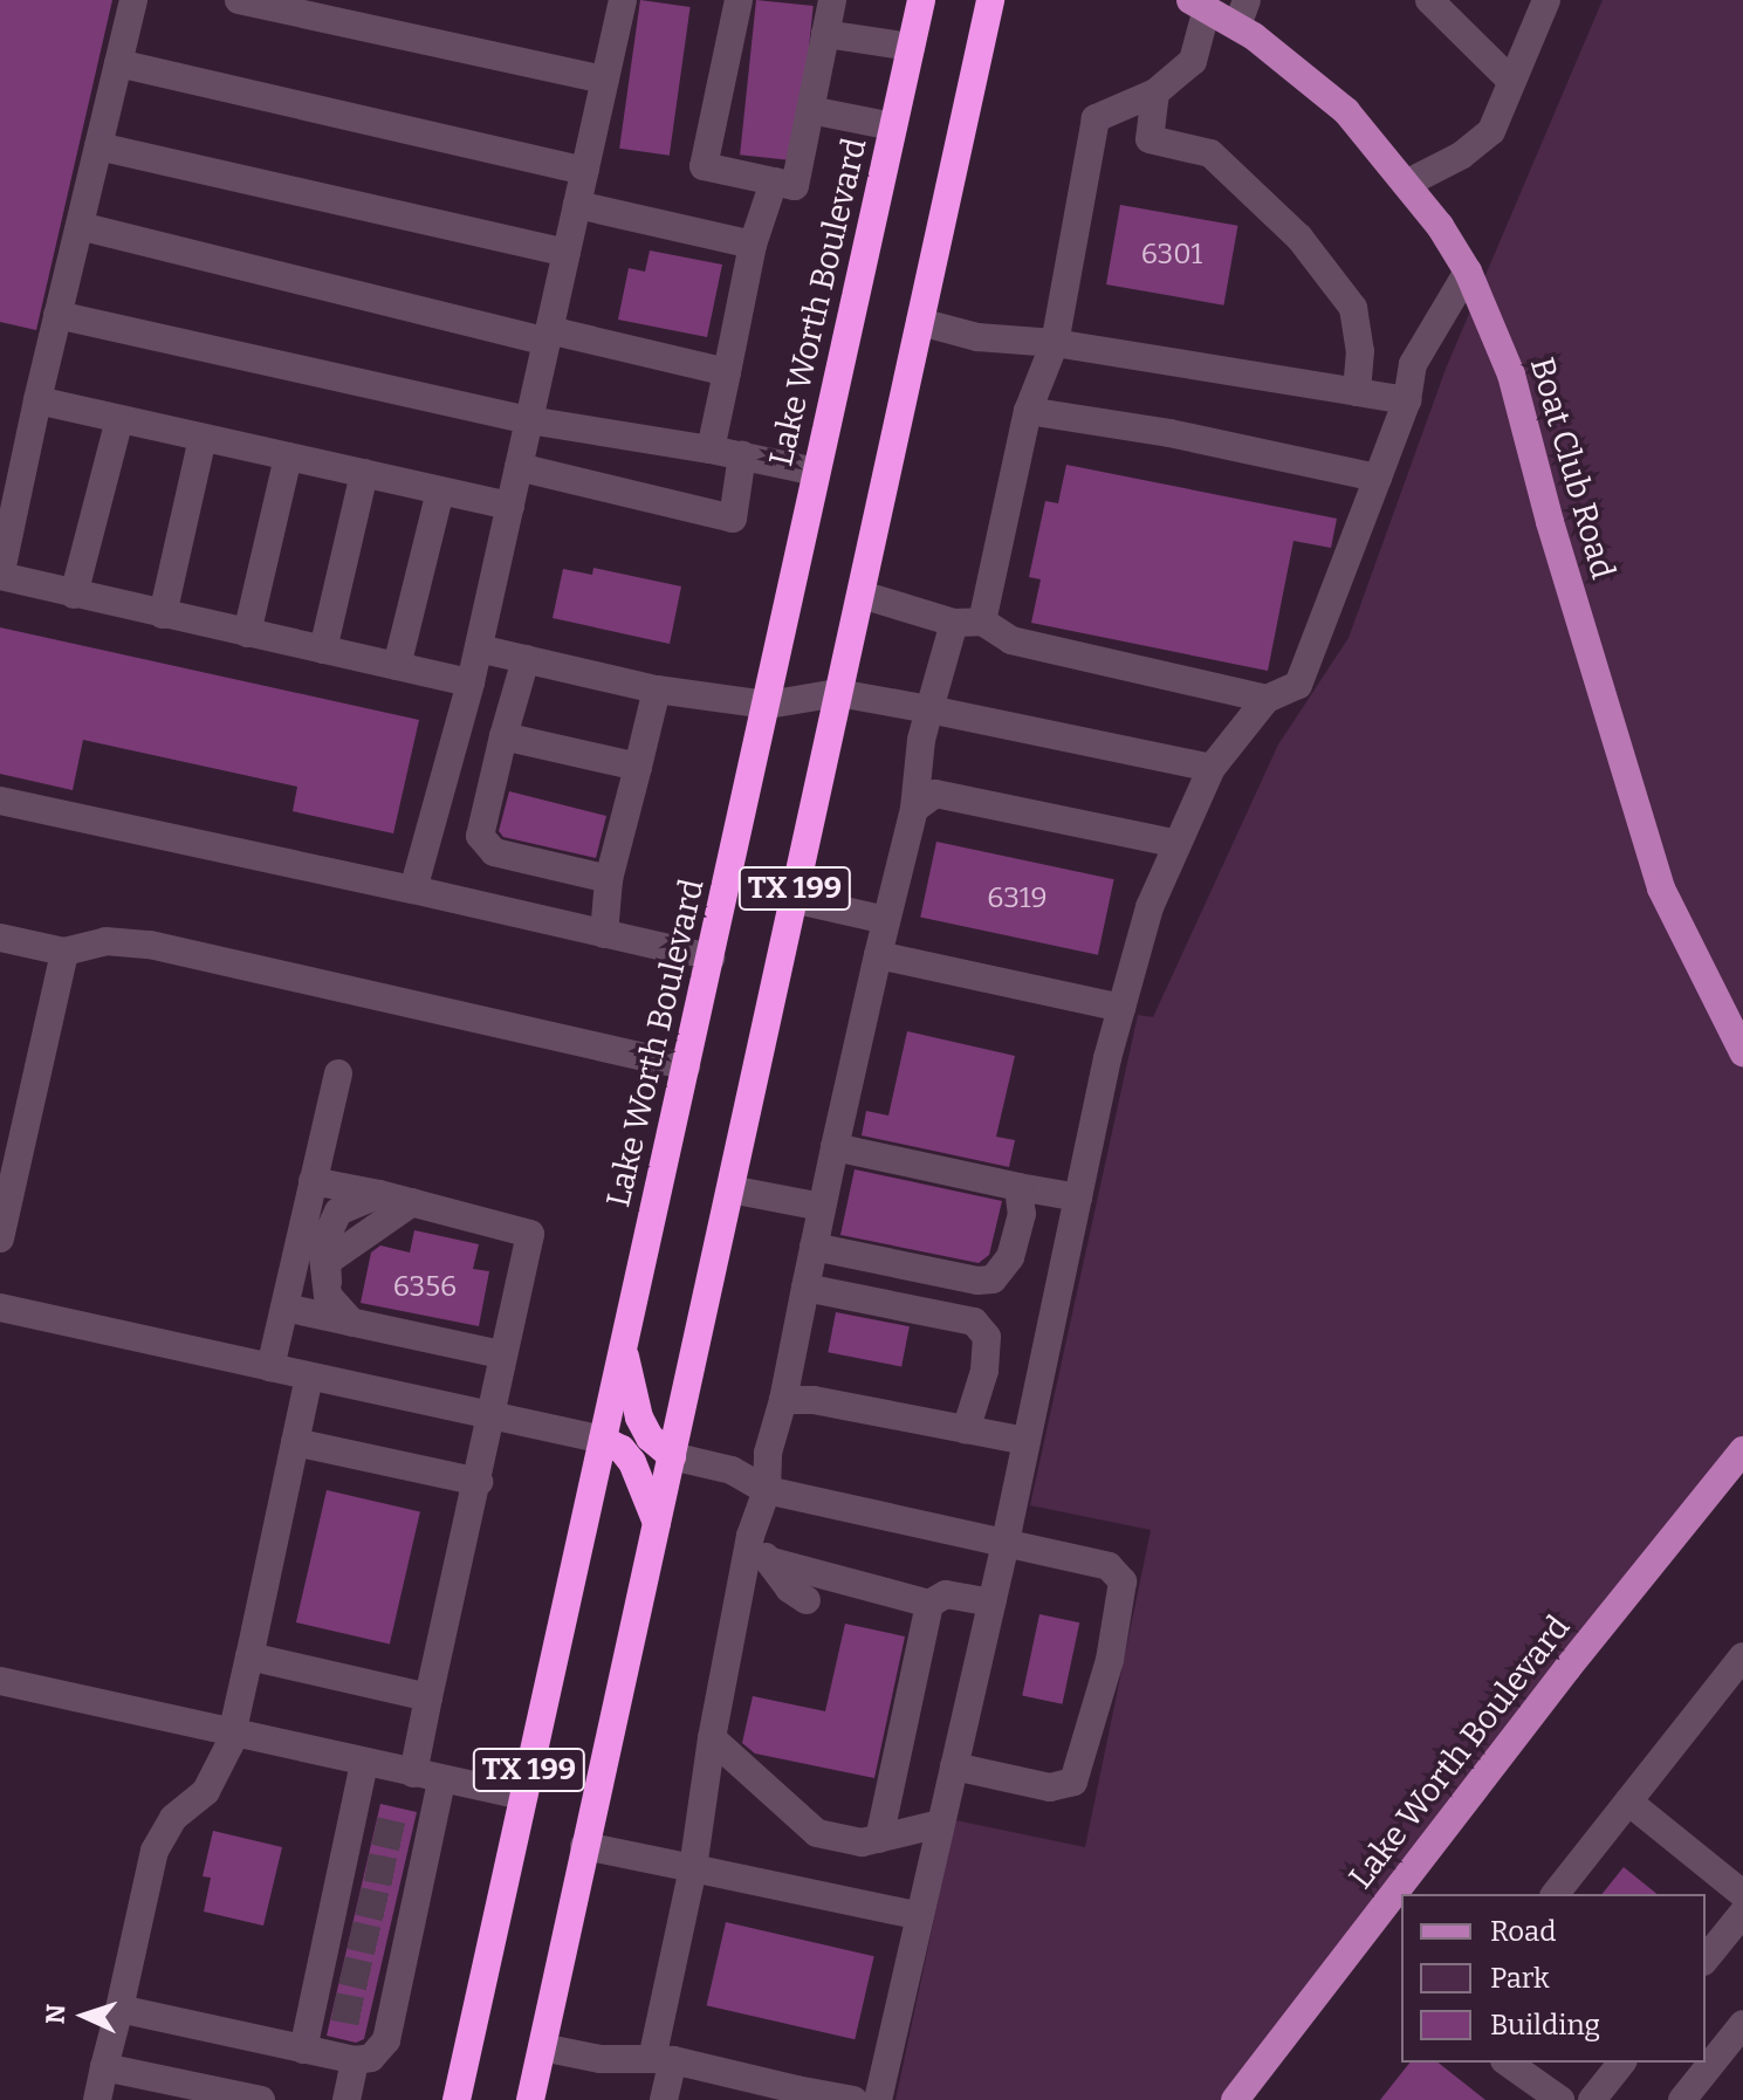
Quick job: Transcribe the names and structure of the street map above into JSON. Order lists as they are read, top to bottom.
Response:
{
  "streets": {
    "highway": ["Lake Worth Boulevard", "TX 199"],
    "main road": ["Boat Club Road"]
  },
  "house_numbers": ["6301", "6319", "6356"],
  "legend": ["Road", "Park", "Building"],
  "north": "left"
}
